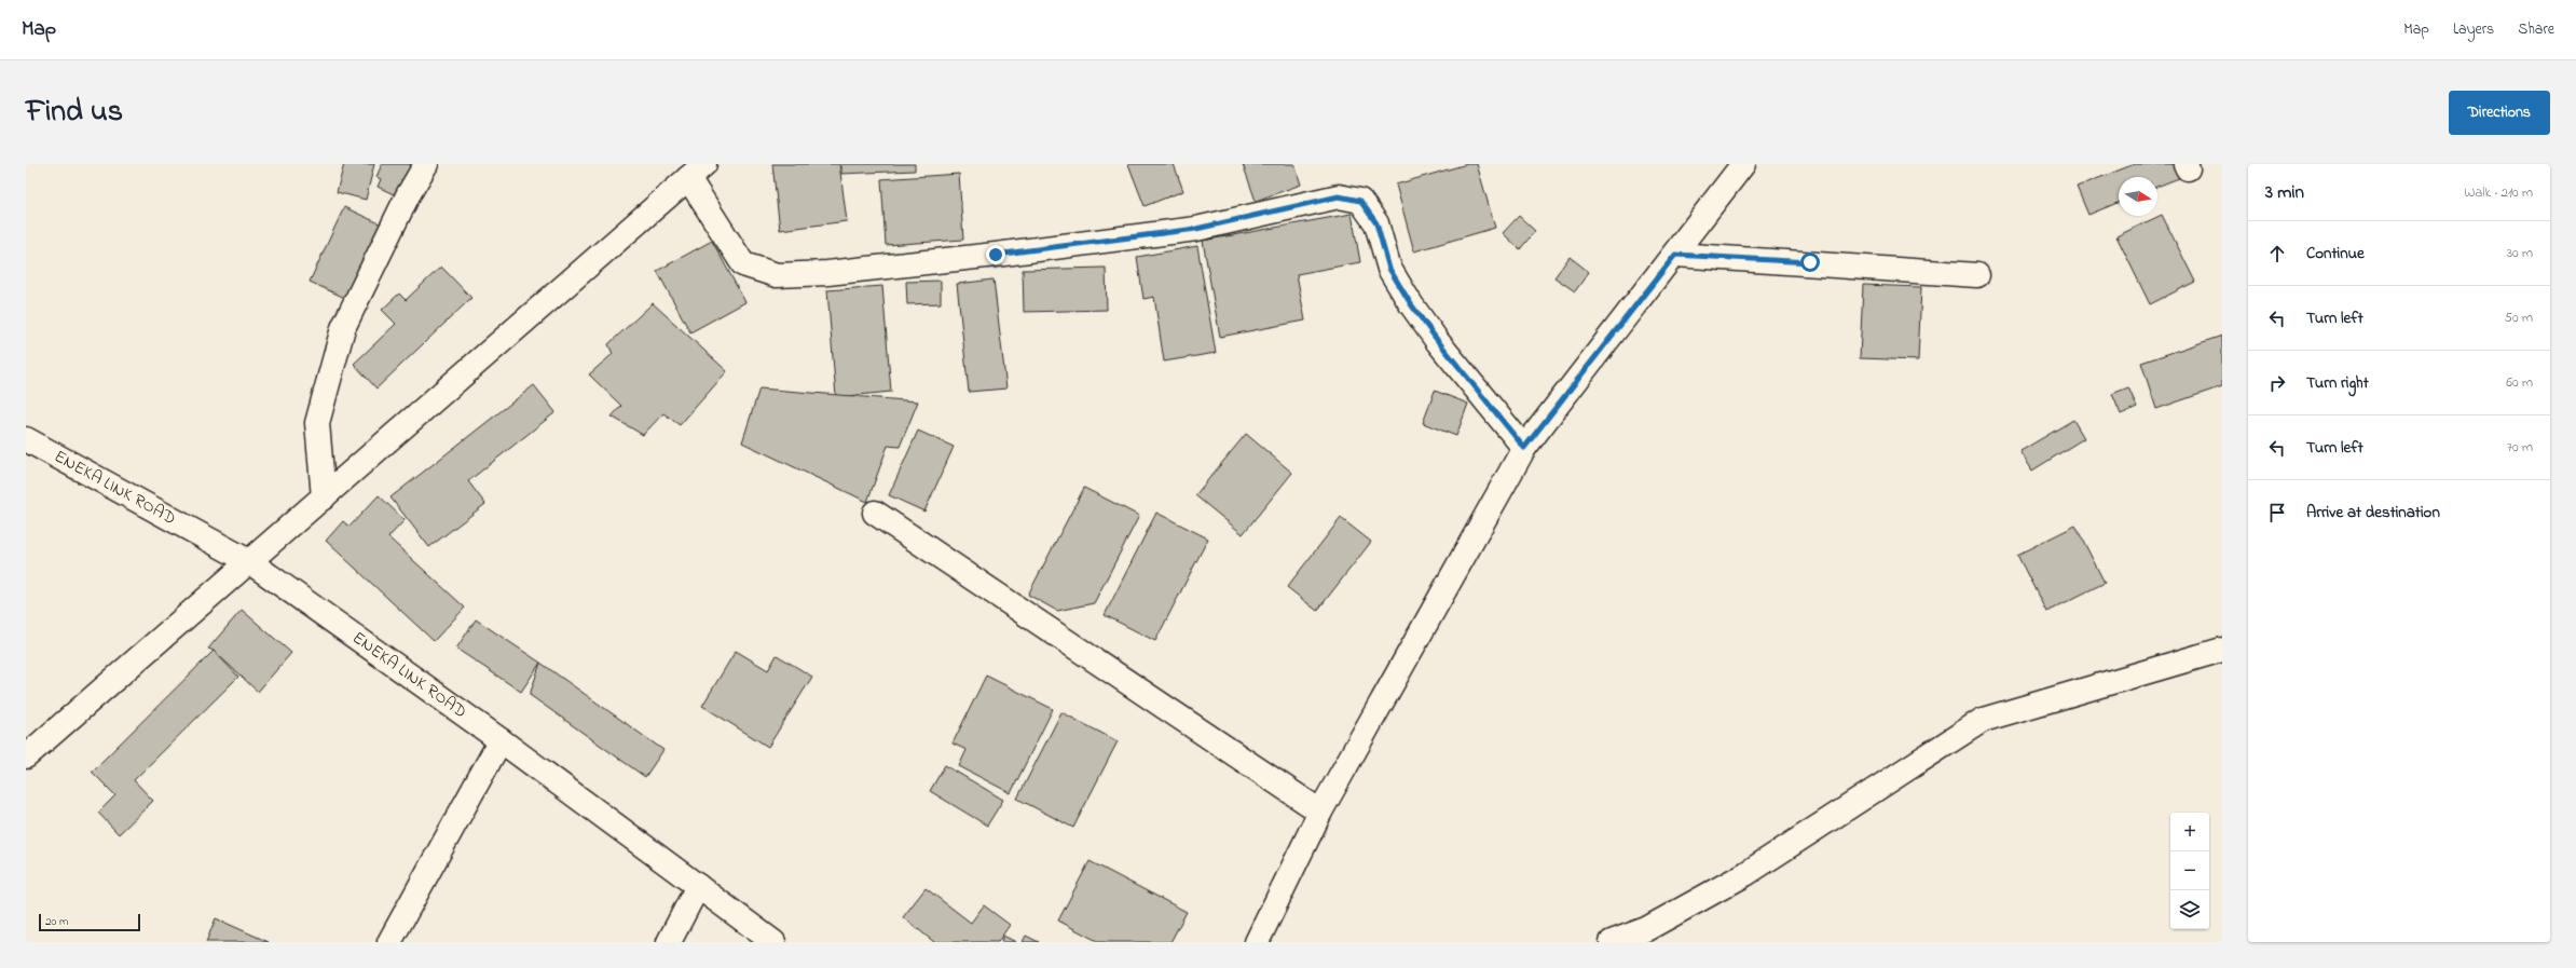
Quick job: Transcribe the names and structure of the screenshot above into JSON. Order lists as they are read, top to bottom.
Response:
{
  "streets": {
    "street": ["ENEKA LINK ROAD"]
  },
  "scale_bar": "20 m",
  "north": "right",
  "page": {
    "header": "Map",
    "nav": ["Map", "Layers", "Share"],
    "title": "Find us",
    "buttons": "Directions",
    "heading": ["3 min", "Walk · 210 m"],
    "list": [
      ["Continue", "30 m"],
      ["Turn left", "50 m"],
      ["Turn right", "60 m"],
      ["Turn left", "70 m"],
      "Arrive at destination"
    ],
    "map_buttons": ["+", "−"],
    "scale": "20 m"
  }
}
